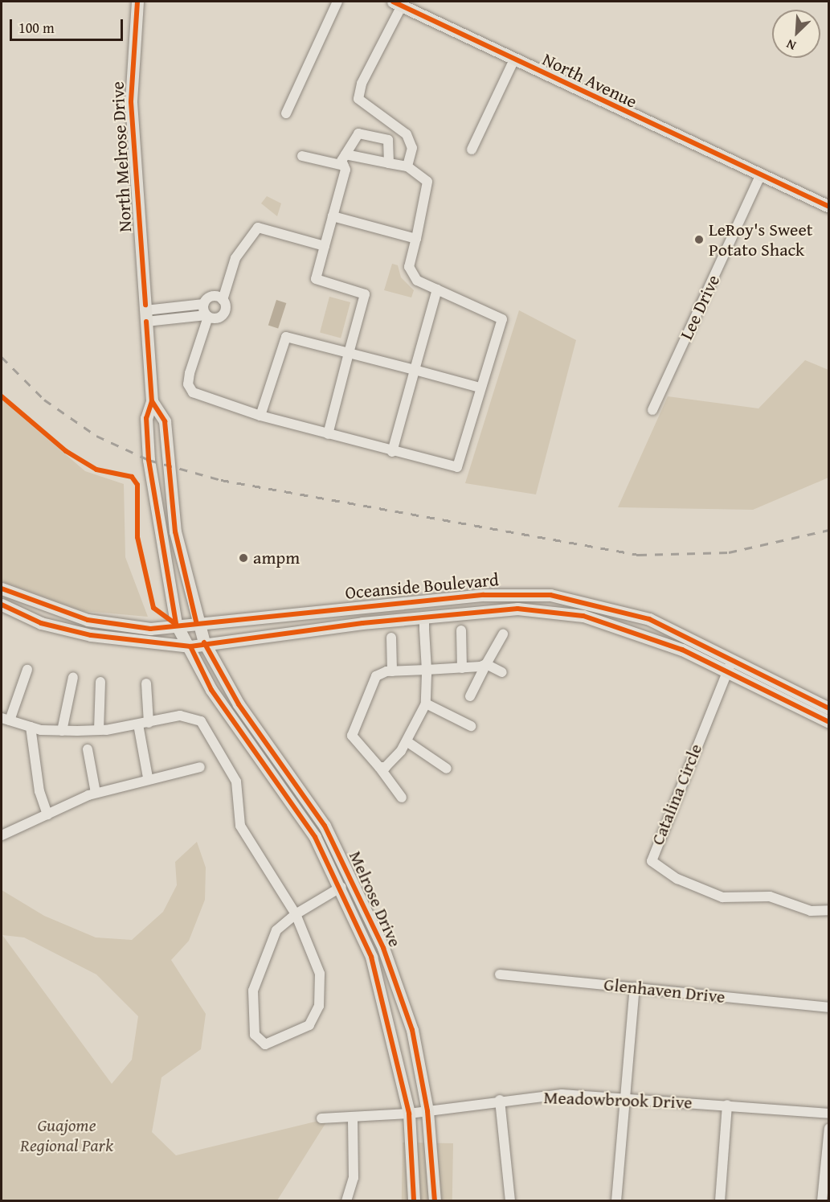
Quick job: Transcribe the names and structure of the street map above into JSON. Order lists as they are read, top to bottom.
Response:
{
  "streets": {
    "main road": [
      "North Avenue",
      "North Melrose Drive",
      "Oceanside Boulevard",
      "Melrose Drive"
    ],
    "street": [
      "Lee Drive",
      "Catalina Circle",
      "Glenhaven Drive",
      "Meadowbrook Drive"
    ]
  },
  "crossings": [
    ["North Avenue", "Lee Drive"],
    ["North Melrose Drive", "Oceanside Boulevard"],
    ["North Melrose Drive", "Melrose Drive"],
    ["Oceanside Boulevard", "Catalina Circle"],
    ["Oceanside Boulevard", "Melrose Drive"],
    ["Melrose Drive", "Meadowbrook Drive"]
  ],
  "parks": ["Guajome Regional Park"],
  "places": ["LeRoy's Sweet Potato Shack", "ampm"],
  "scale_bar": "100 m",
  "north": "bottom left"
}
